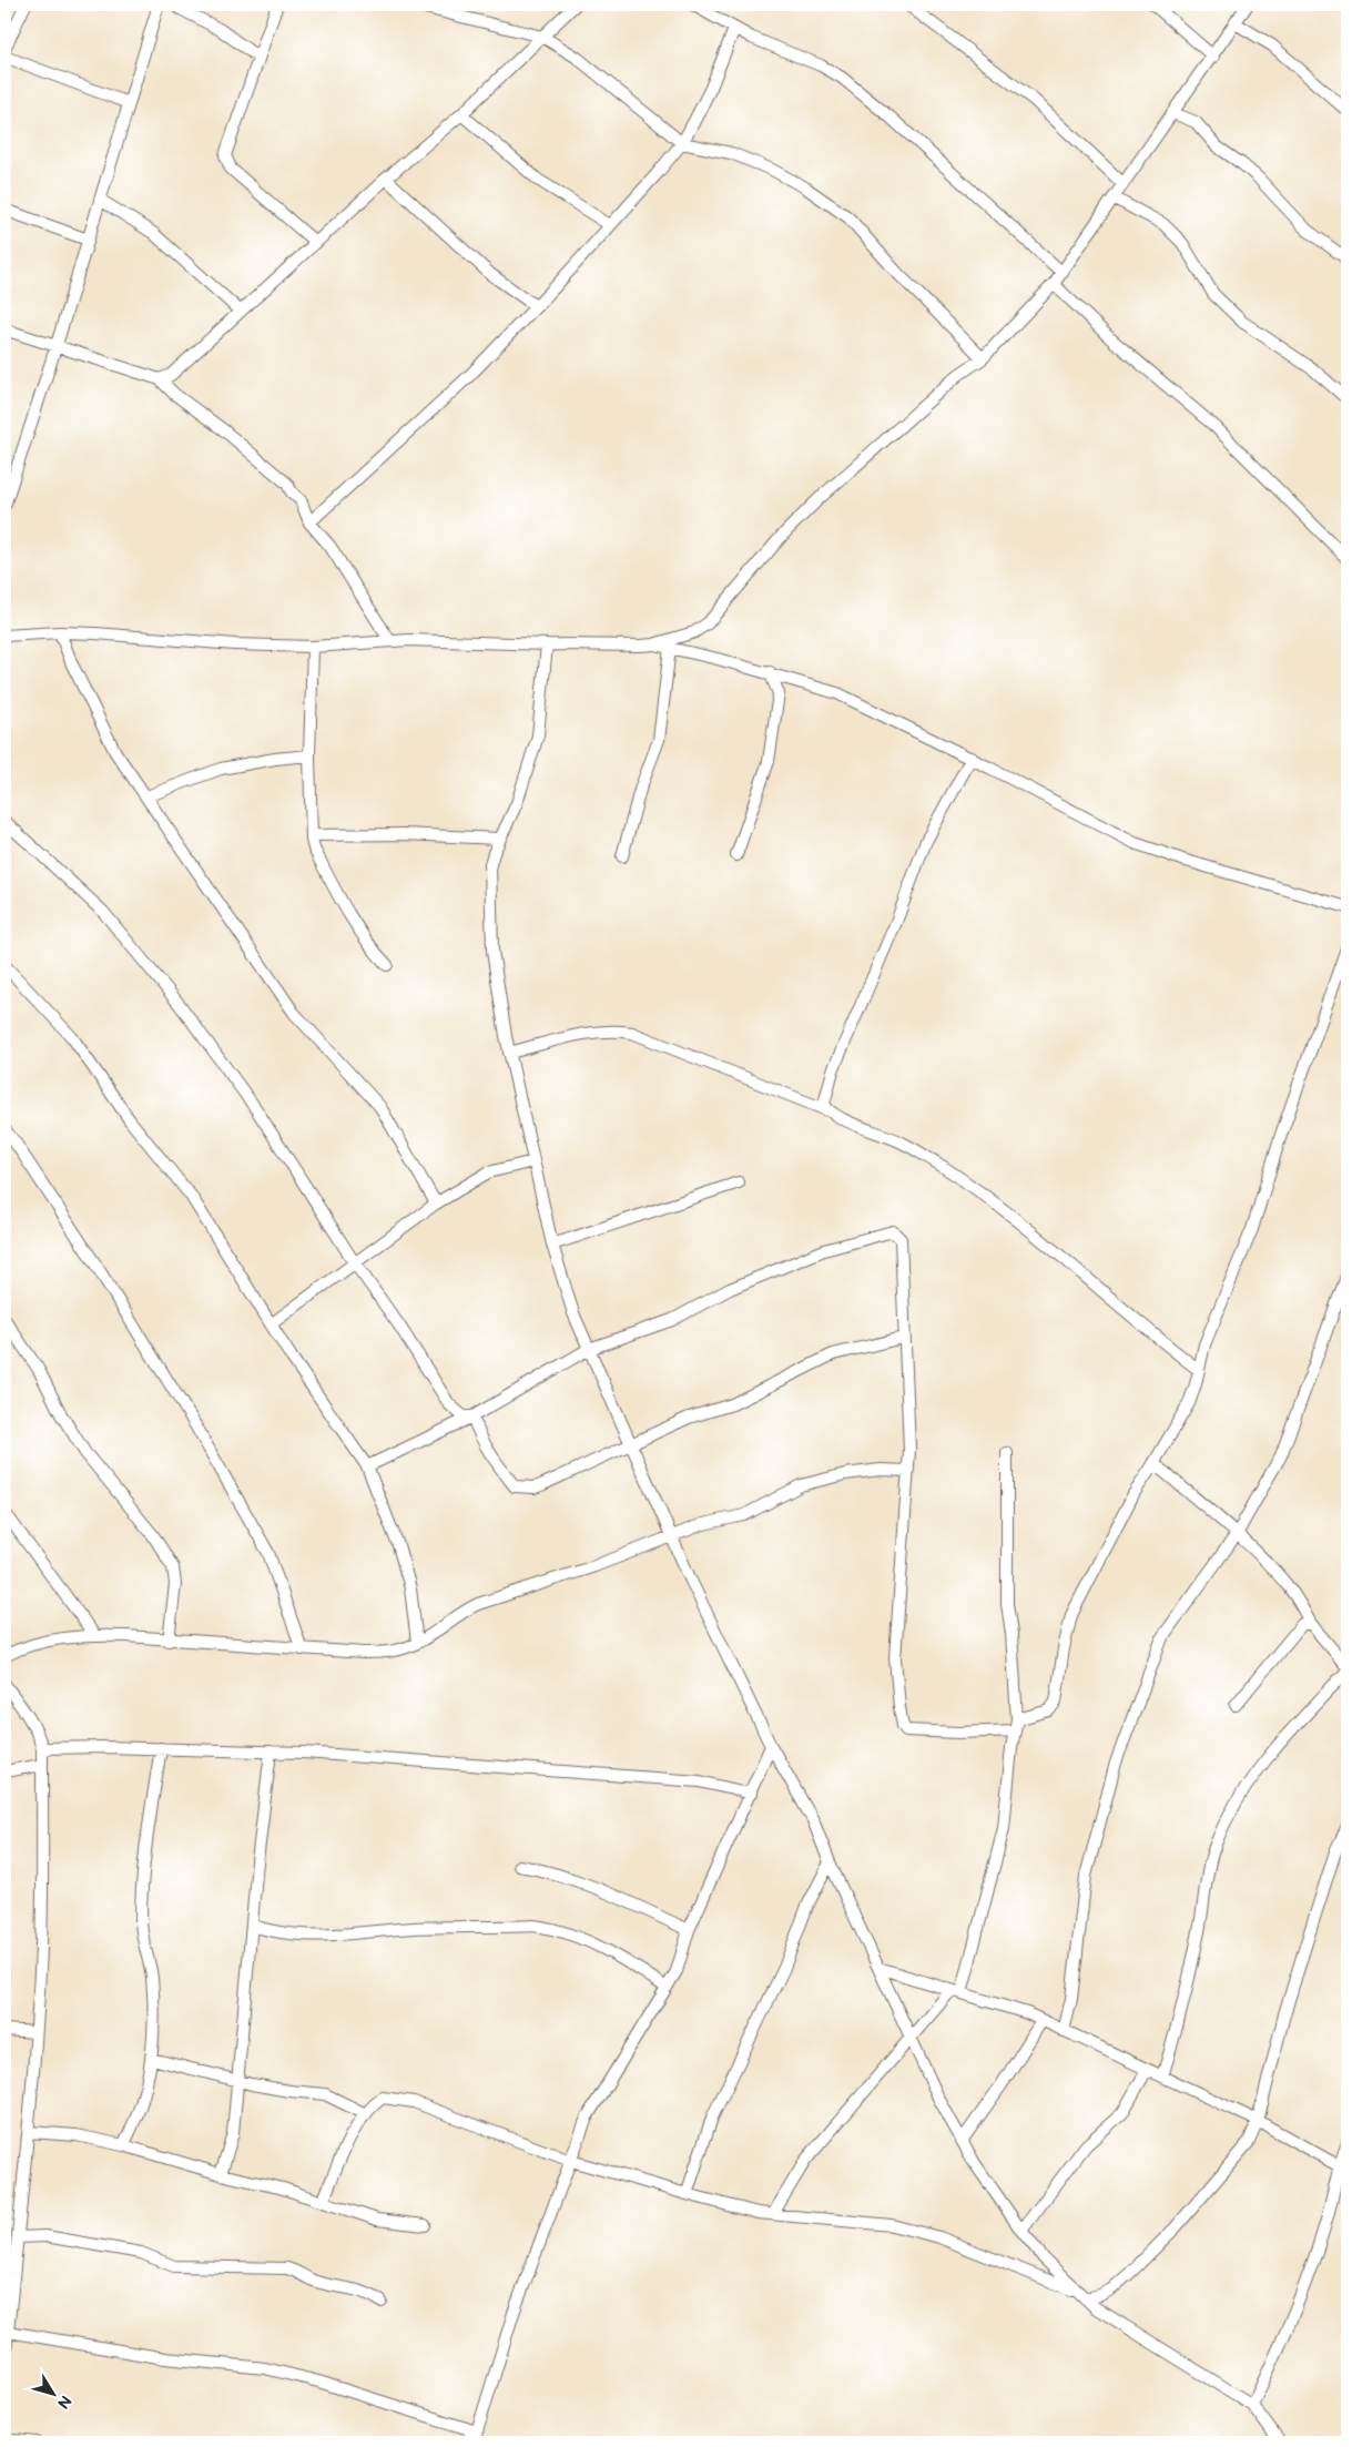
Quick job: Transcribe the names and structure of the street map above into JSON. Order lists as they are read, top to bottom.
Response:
{
  "north": "bottom right"
}
